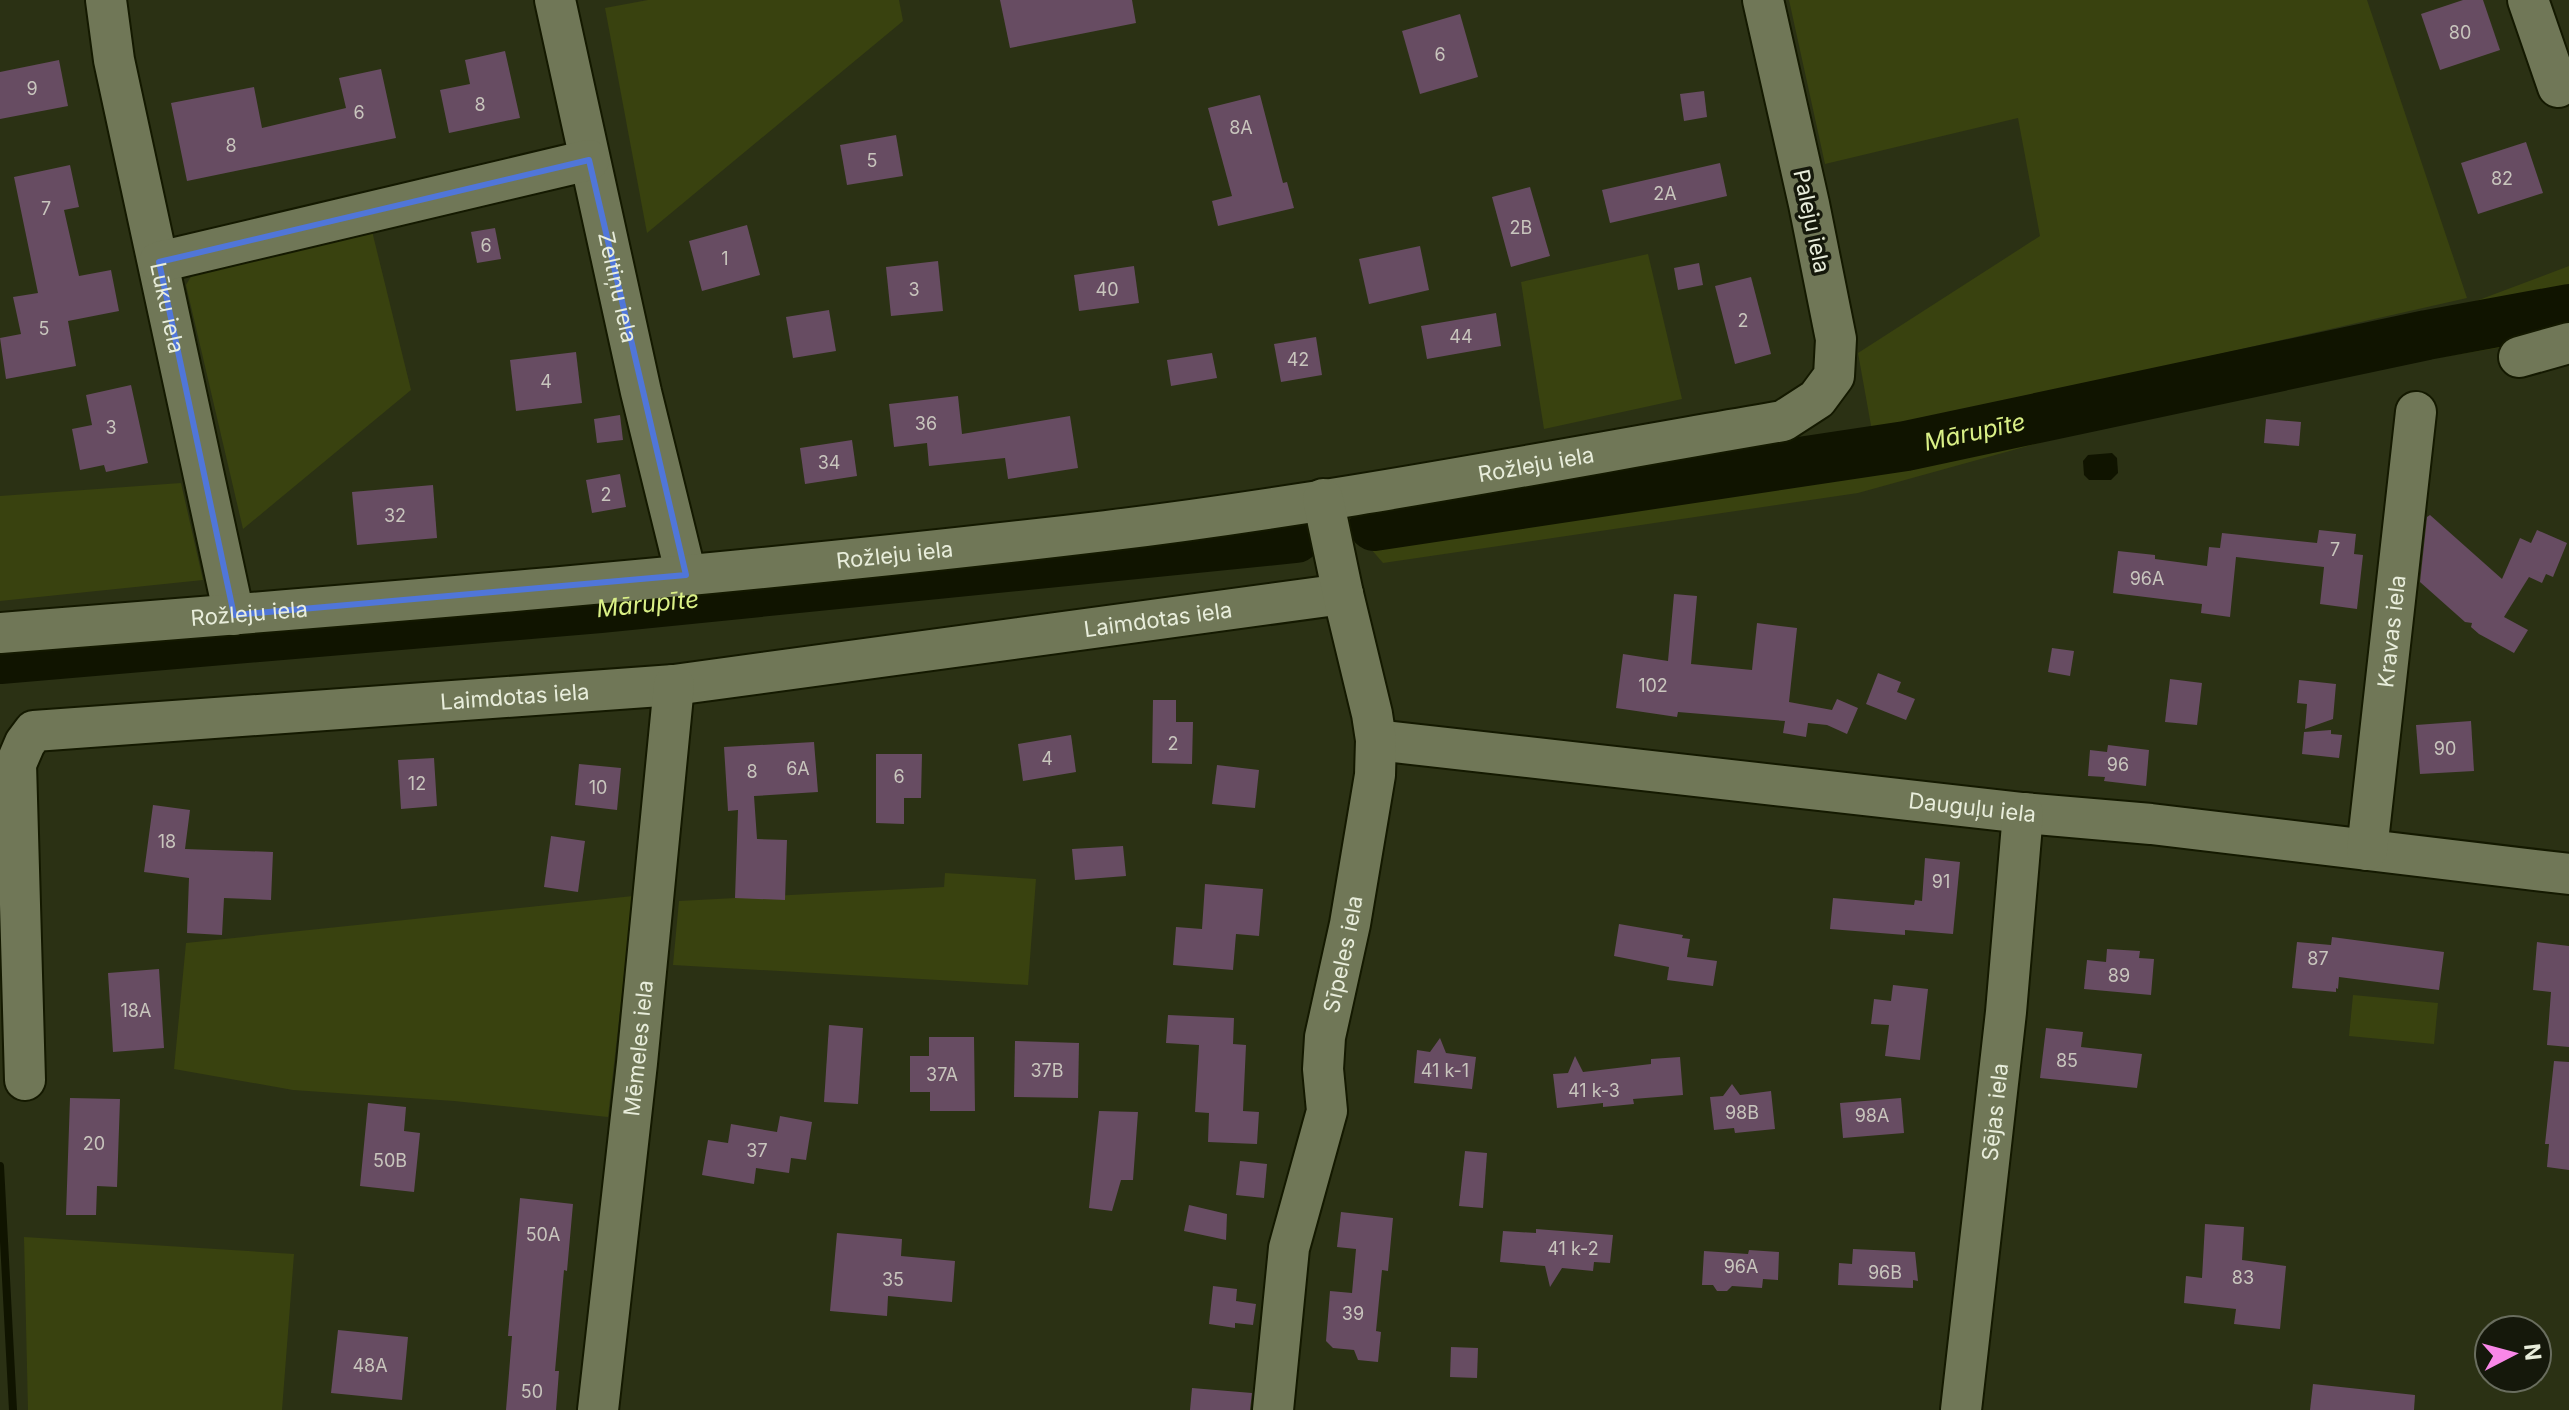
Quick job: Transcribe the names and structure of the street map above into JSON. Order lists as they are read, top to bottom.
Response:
{
  "streets": {
    "street": [
      "Paleju iela",
      "Zeltiņu iela",
      "Lūku iela",
      "Rožleju iela",
      "Laimdotas iela",
      "Kravas iela",
      "Dauguļu iela",
      "Sīpeles iela",
      "Mēmeles iela",
      "Sējas iela"
    ]
  },
  "crossings": [
    ["Paleju iela", "Rožleju iela"],
    ["Zeltiņu iela", "Rožleju iela"],
    ["Lūku iela", "Rožleju iela"],
    ["Rožleju iela", "Sīpeles iela"],
    ["Laimdotas iela", "Sīpeles iela"],
    ["Laimdotas iela", "Mēmeles iela"],
    ["Kravas iela", "Dauguļu iela"],
    ["Dauguļu iela", "Sīpeles iela"],
    ["Dauguļu iela", "Sējas iela"]
  ],
  "water": ["Mārupīte"],
  "house_numbers": [
    "80",
    "6",
    "9",
    "8",
    "6",
    "8A",
    "8",
    "5",
    "82",
    "2A",
    "7",
    "2B",
    "6",
    "1",
    "3",
    "40",
    "2",
    "5",
    "44",
    "42",
    "4",
    "36",
    "3",
    "34",
    "2",
    "32",
    "7",
    "96A",
    "102",
    "2",
    "90",
    "4",
    "96",
    "6A",
    "8",
    "6",
    "12",
    "10",
    "18",
    "91",
    "87",
    "89",
    "18A",
    "85",
    "37B",
    "41 k-1",
    "37A",
    "41 k-3",
    "98B",
    "98A",
    "20",
    "37",
    "50B",
    "50A",
    "41 k-2",
    "96A",
    "96B",
    "83",
    "35",
    "39",
    "48A",
    "50"
  ],
  "north": "right"
}
